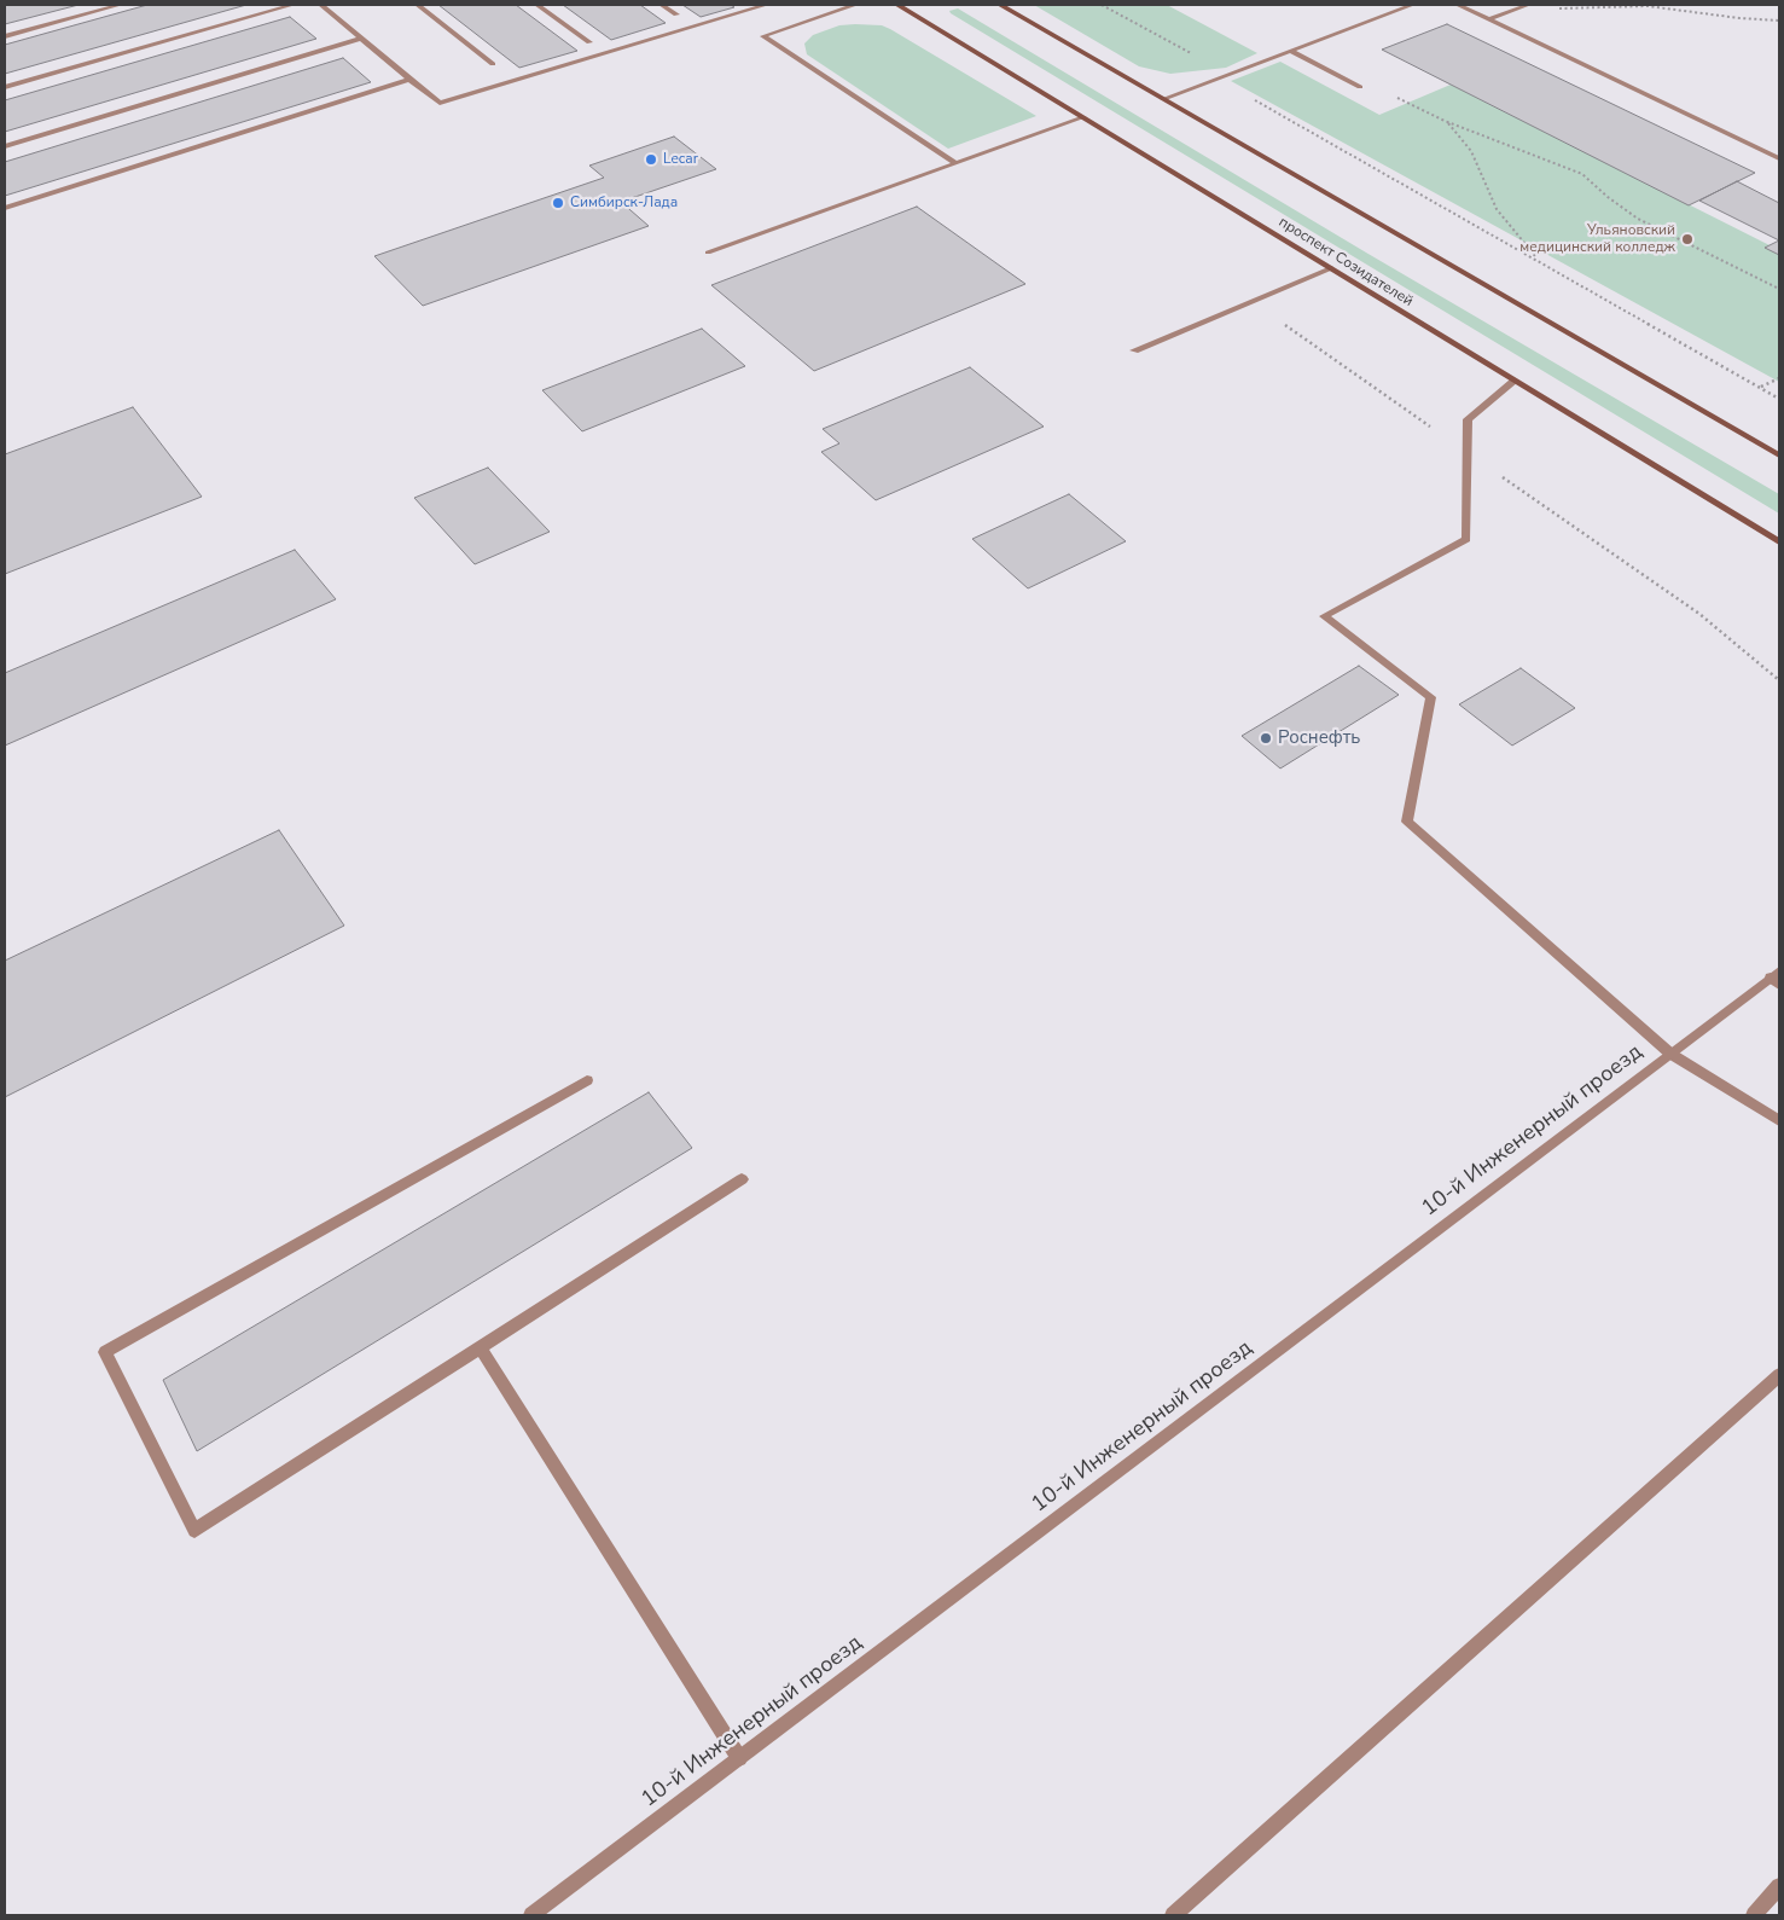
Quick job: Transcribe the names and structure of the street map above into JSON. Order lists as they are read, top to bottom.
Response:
{
  "streets": {
    "main road": ["проспект Созидателей"],
    "street": ["10-й Инженерный проезд"]
  },
  "places": [
    "Lecar",
    "Симбирск-Лада",
    "Ульяновский медицинский колледж",
    "Роснефть"
  ]
}
